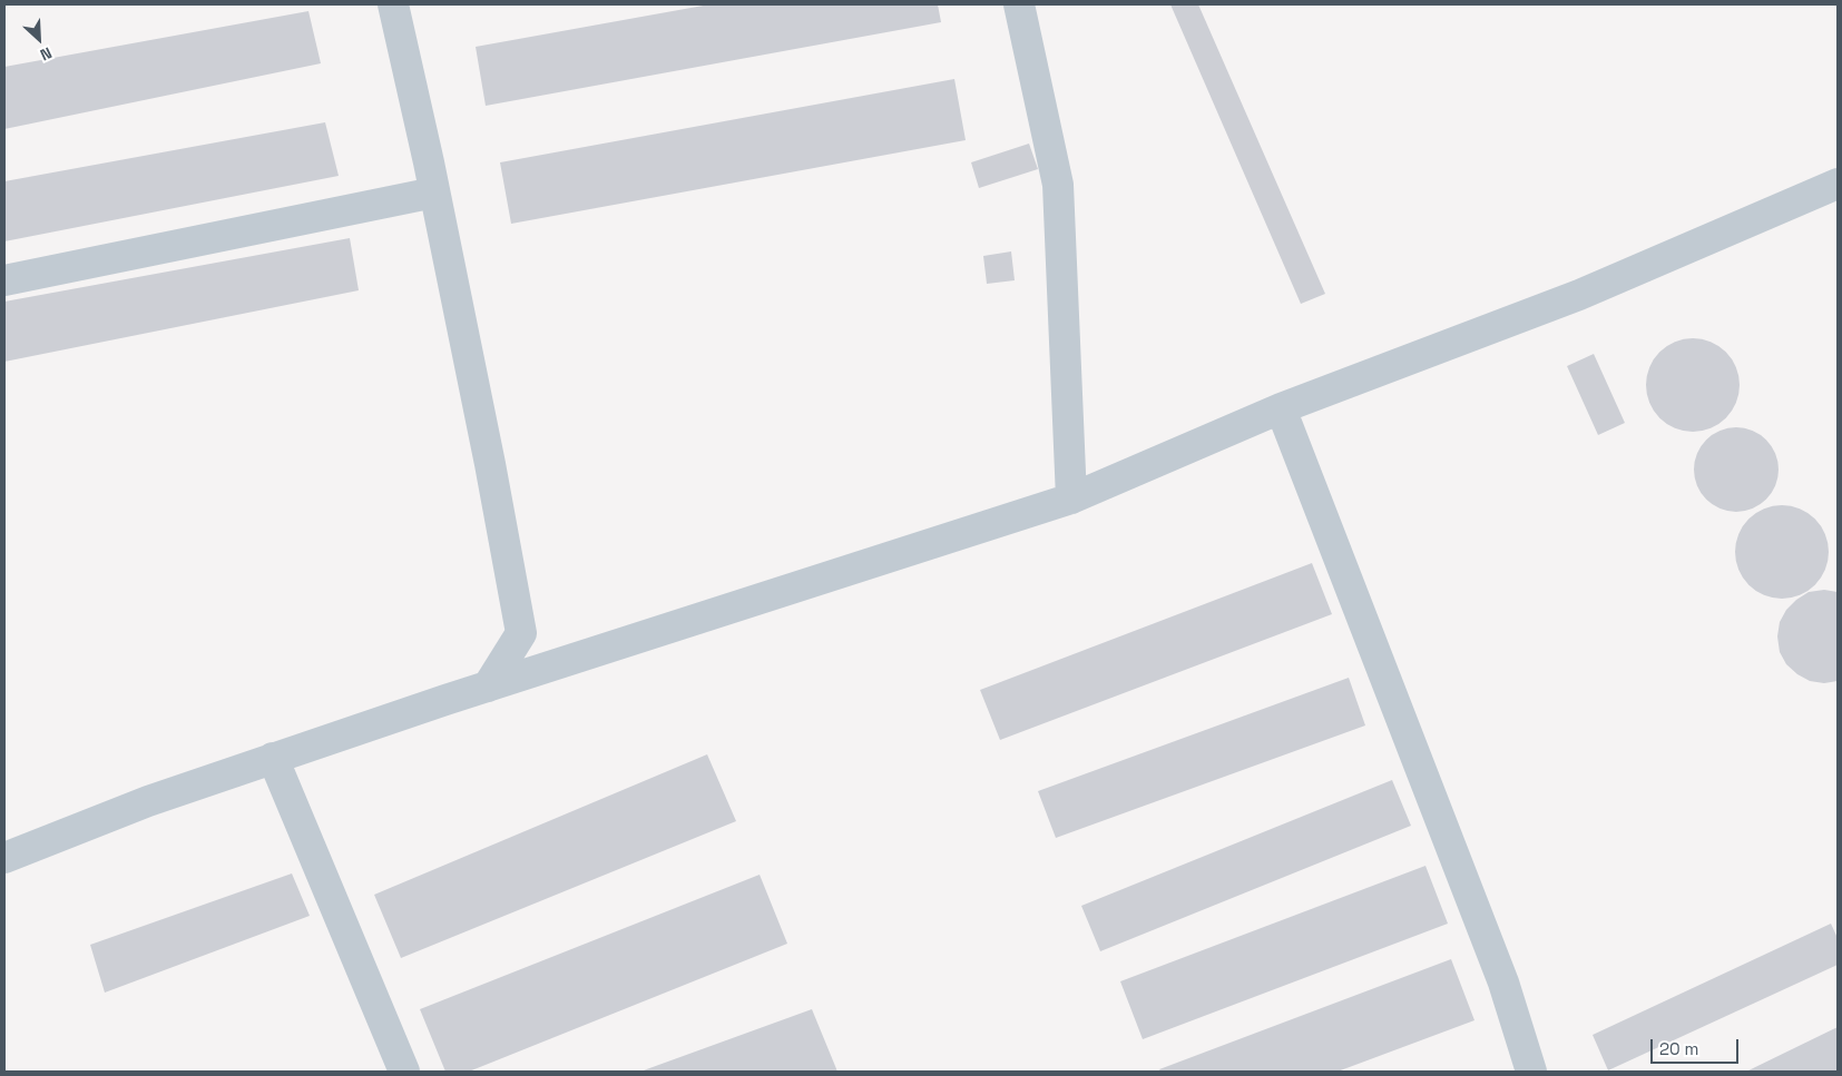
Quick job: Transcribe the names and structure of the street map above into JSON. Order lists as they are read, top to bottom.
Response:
{
  "scale_bar": "20 m",
  "north": "bottom right"
}
